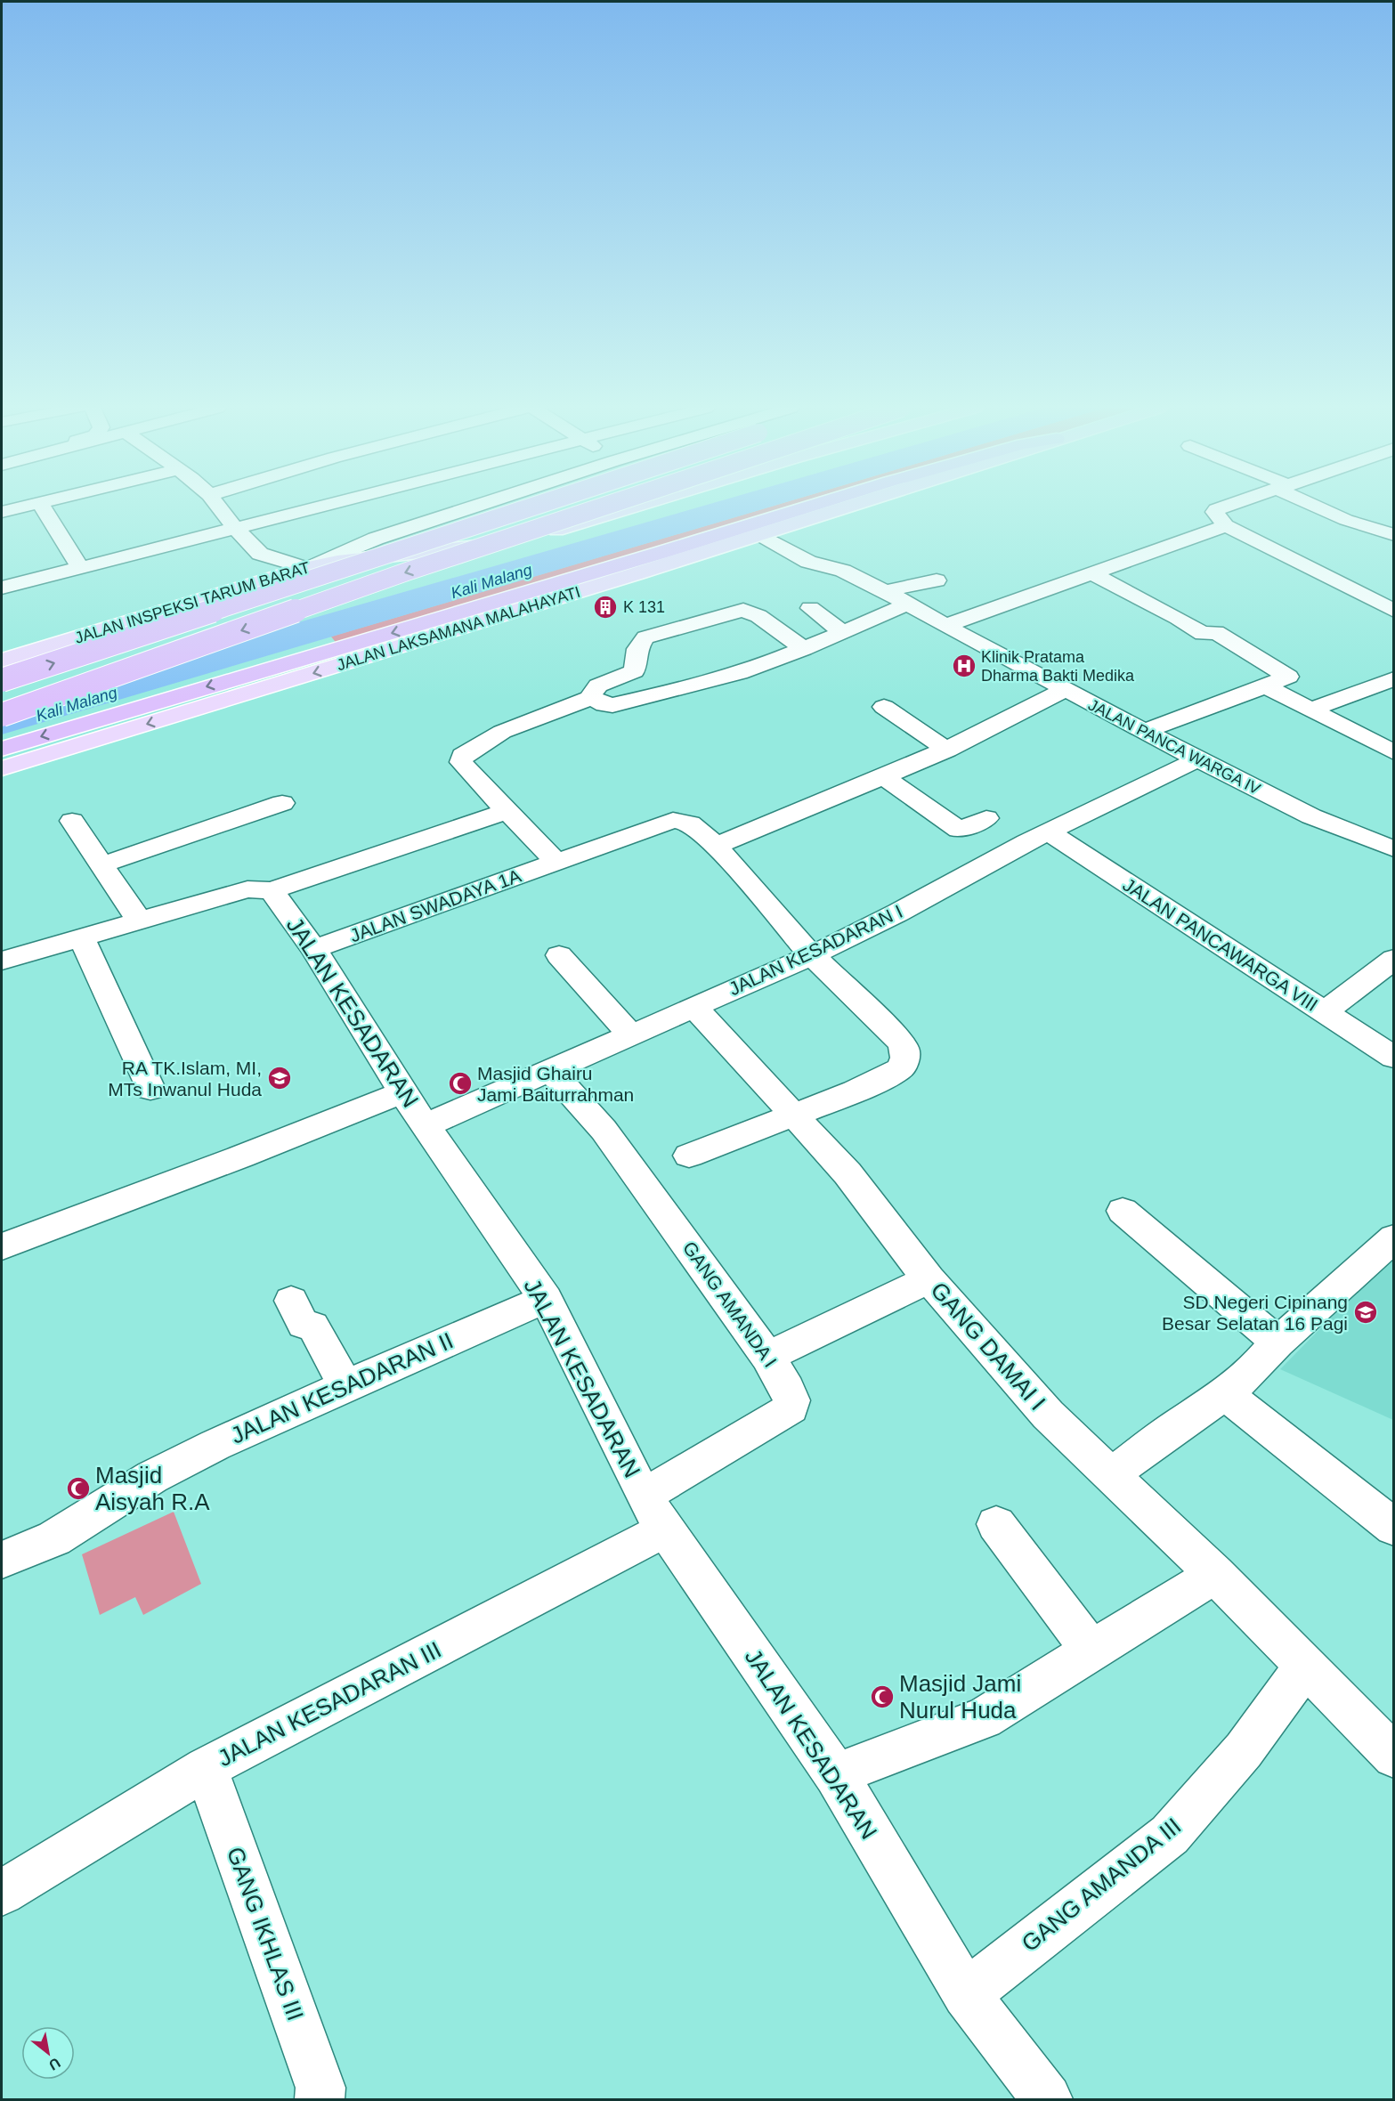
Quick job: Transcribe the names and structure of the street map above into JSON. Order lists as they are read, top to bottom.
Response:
{
  "streets": {
    "main road": ["JALAN INSPEKSI TARUM BARAT", "JALAN LAKSAMANA MALAHAYATI"],
    "street": [
      "JALAN PANCA WARGA IV",
      "JALAN SWADAYA 1A",
      "JALAN PANCAWARGA VIII",
      "JALAN KESADARAN I",
      "JALAN KESADARAN",
      "GANG AMANDA I",
      "GANG DAMAI I",
      "JALAN KESADARAN II",
      "JALAN KESADARAN III",
      "GANG AMANDA III",
      "GANG IKHLAS III"
    ]
  },
  "crossings": [
    ["JALAN LAKSAMANA MALAHAYATI", "JALAN PANCA WARGA IV"],
    ["JALAN PANCA WARGA IV", "JALAN KESADARAN I"],
    ["JALAN SWADAYA 1A", "JALAN KESADARAN I"],
    ["JALAN SWADAYA 1A", "JALAN KESADARAN"],
    ["JALAN SWADAYA 1A", "GANG DAMAI I"],
    ["JALAN PANCAWARGA VIII", "JALAN KESADARAN I"],
    ["JALAN KESADARAN I", "JALAN KESADARAN"],
    ["JALAN KESADARAN I", "GANG AMANDA I"],
    ["JALAN KESADARAN I", "GANG DAMAI I"],
    ["JALAN KESADARAN", "GANG AMANDA I"],
    ["JALAN KESADARAN", "JALAN KESADARAN II"],
    ["JALAN KESADARAN", "JALAN KESADARAN III"],
    ["JALAN KESADARAN", "GANG AMANDA III"],
    ["GANG AMANDA I", "JALAN KESADARAN III"],
    ["GANG DAMAI I", "GANG AMANDA III"],
    ["JALAN KESADARAN III", "GANG IKHLAS III"]
  ],
  "one_way": ["JALAN LAKSAMANA MALAHAYATI"],
  "water": ["Kali Malang"],
  "places": {
    "building": ["K 131"],
    "hospital": ["Klinik Pratama Dharma Bakti Medika"],
    "school or university": ["RA TK.Islam, MI, MTs Inwanul Huda", "SD Negeri Cipinang Besar Selatan 16 Pagi"],
    "mosque": ["Masjid Ghairu Jami Baiturrahman", "Masjid Aisyah R.A", "Masjid Jami Nurul Huda"]
  },
  "north": "bottom right"
}
